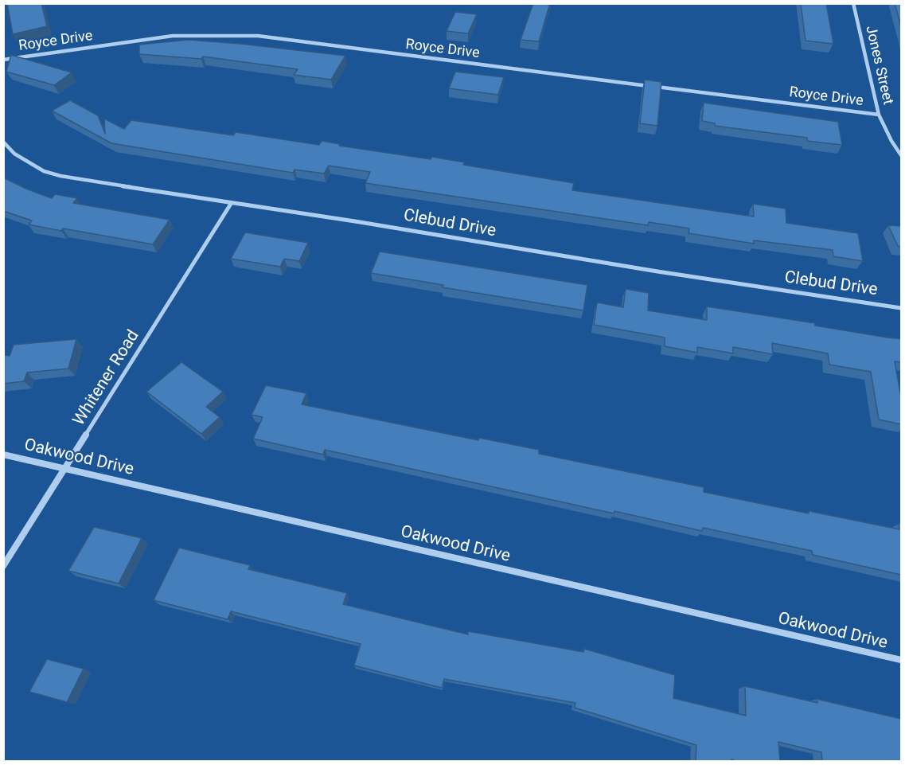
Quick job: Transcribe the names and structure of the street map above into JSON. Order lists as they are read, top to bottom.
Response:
{
  "streets": {
    "street": [
      "Royce Drive",
      "Jones Street",
      "Clebud Drive",
      "Whitener Road",
      "Oakwood Drive"
    ]
  },
  "crossings": [
    ["Royce Drive", "Jones Street"],
    ["Clebud Drive", "Whitener Road"],
    ["Whitener Road", "Oakwood Drive"]
  ]
}
